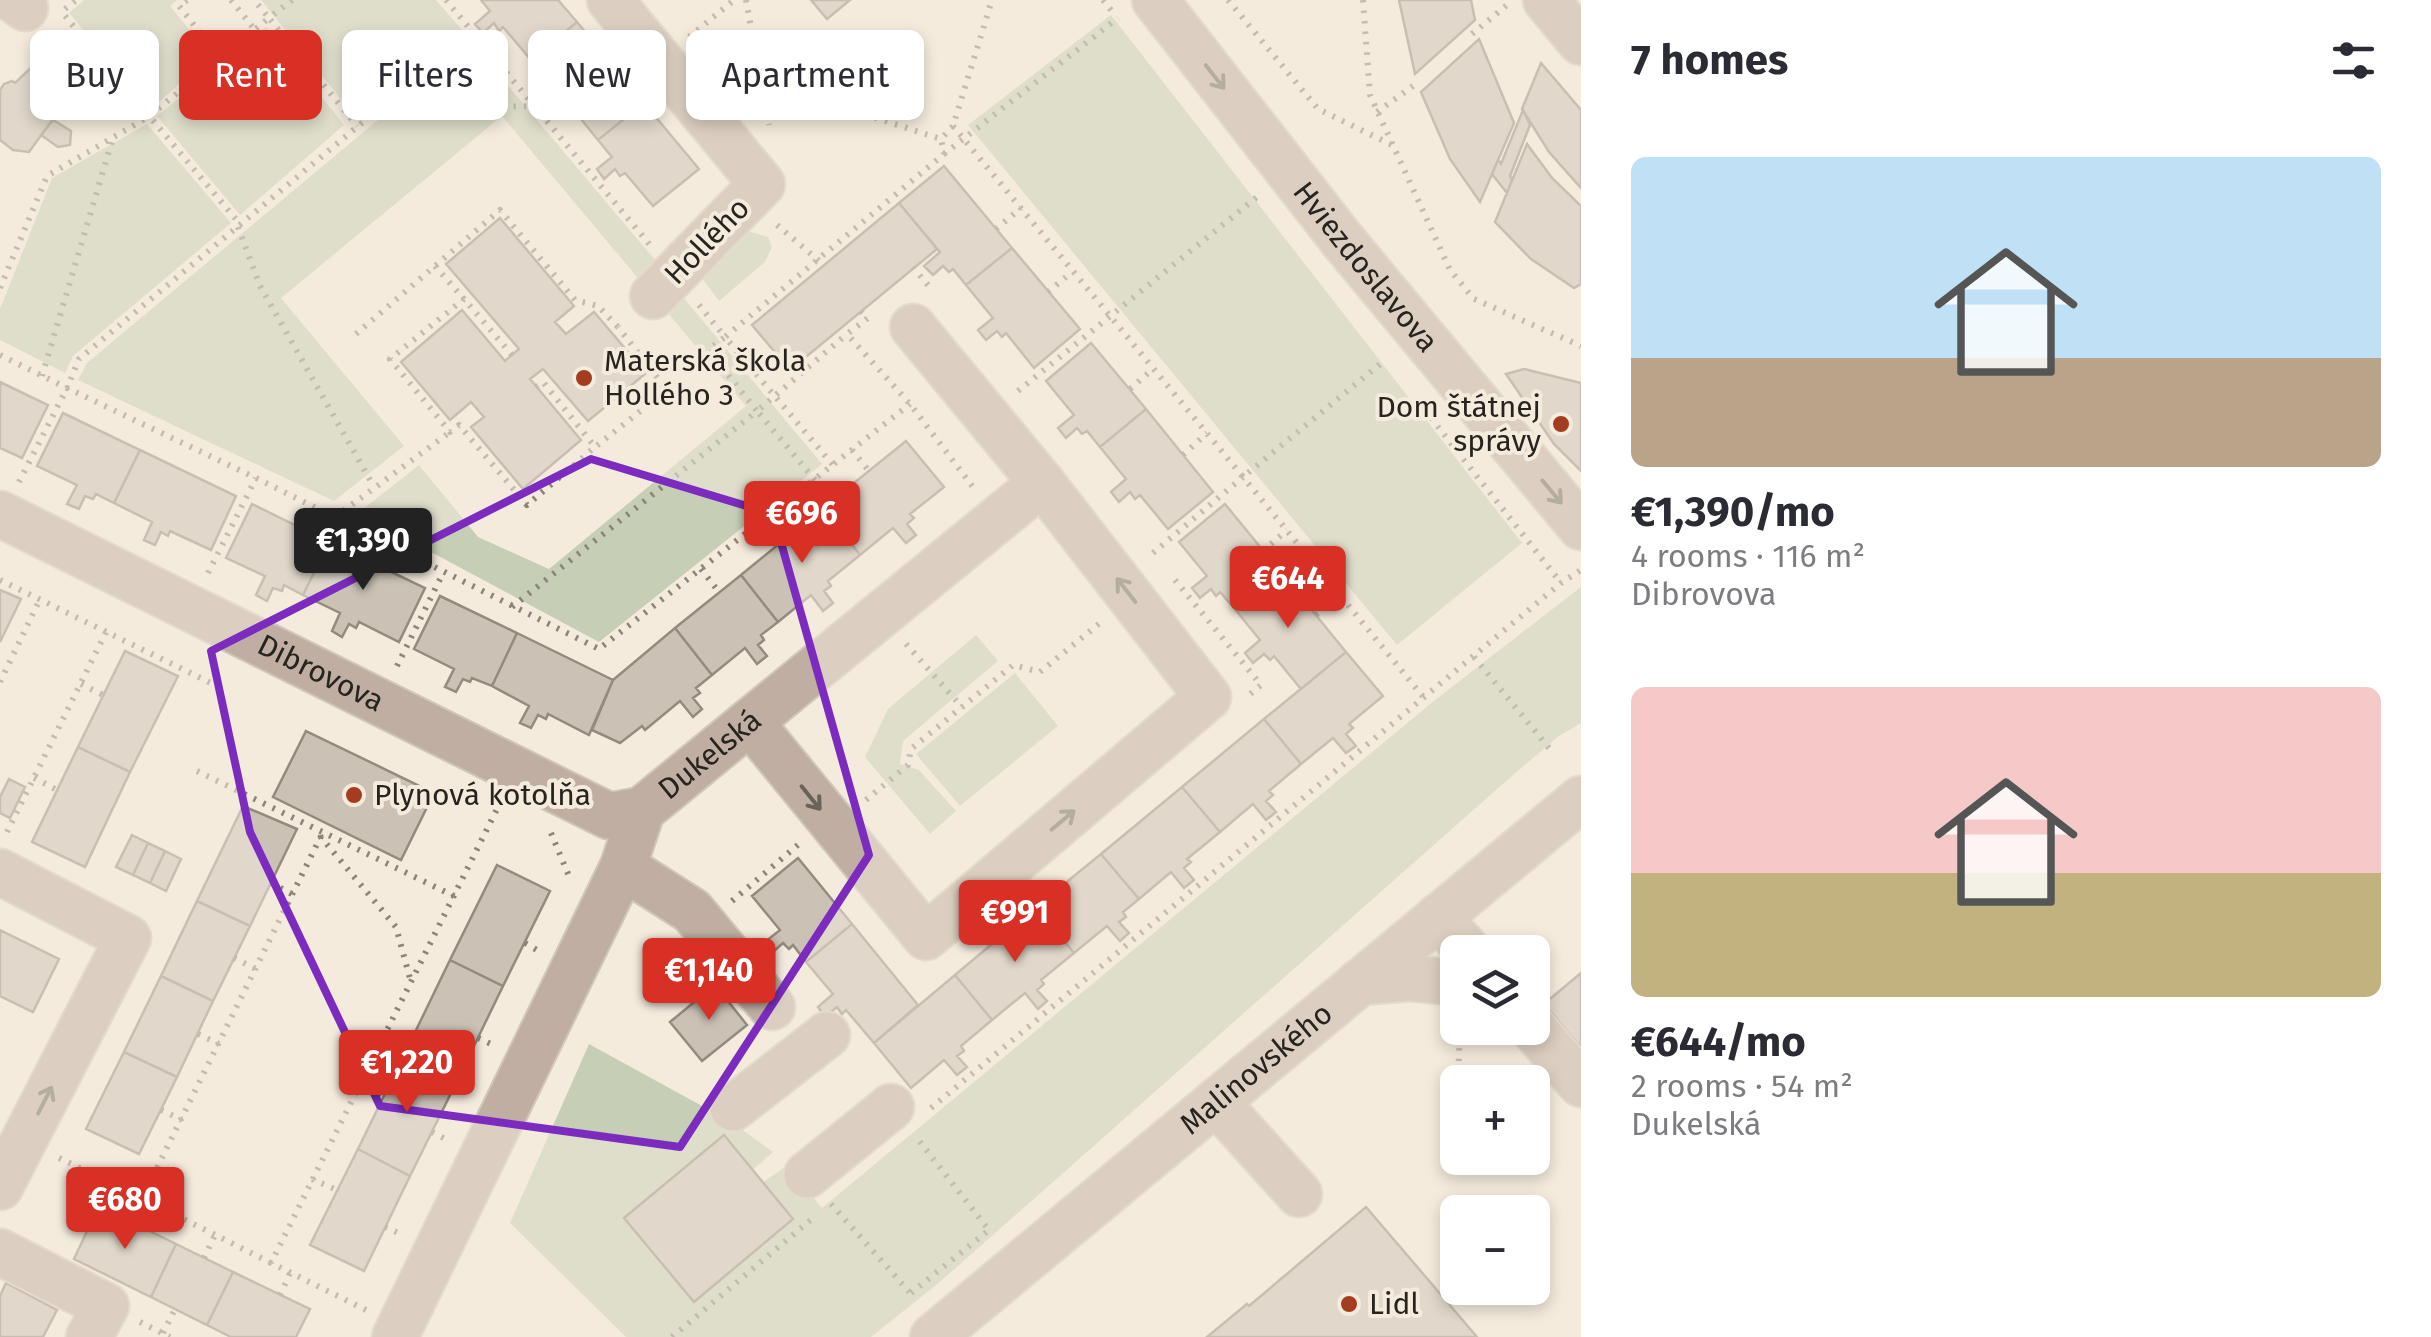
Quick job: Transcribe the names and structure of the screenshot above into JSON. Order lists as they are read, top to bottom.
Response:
{
  "streets": {
    "street": [
      "Hollého",
      "Hviezdoslavova",
      "Dibrovova",
      "Dukelská",
      "Malinovského"
    ]
  },
  "crossings": [
    ["Dibrovova", "Dukelská"]
  ],
  "places": [
    "Materská škola Hollého 3",
    "Dom štátnej správy",
    "Plynová kotolňa",
    "Lidl"
  ],
  "page": {
    "heading": "7 homes",
    "chip": [
      "Buy",
      "Rent",
      "Filters",
      "New",
      "Apartment"
    ],
    "list": [
      {
        "name": "€1,390/mo",
        "note": "4 rooms · 116 m² · Dibrovova"
      },
      {
        "name": "€644/mo",
        "note": "2 rooms · 54 m² · Dukelská"
      }
    ],
    "price": [
      "€696",
      "€1,390",
      "€644",
      "€991",
      "€1,140",
      "€1,220",
      "€680"
    ],
    "map_buttons": ["+", "−"]
  }
}
